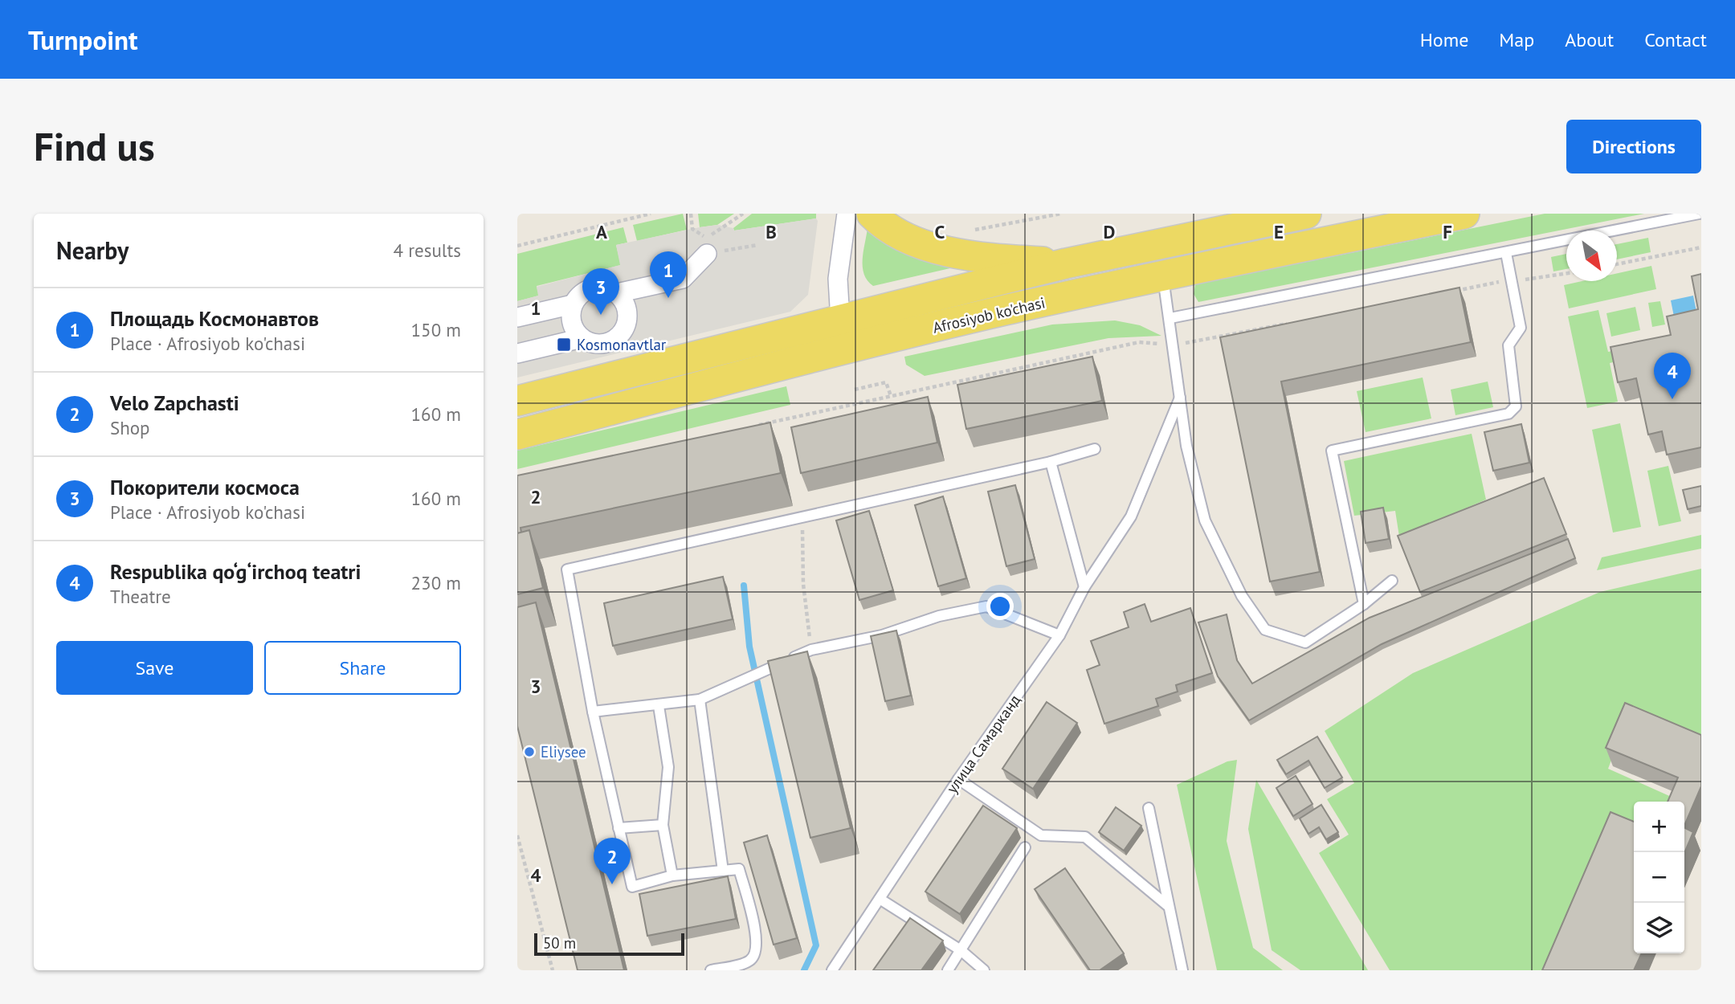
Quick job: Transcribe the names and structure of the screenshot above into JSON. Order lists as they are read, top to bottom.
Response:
{
  "streets": {
    "main road": ["Afrosiyob ko'chasi"],
    "lane": ["улица Самарканд"]
  },
  "places": {
    "transit": ["Kosmonavtlar"],
    "other": ["Eliysee"]
  },
  "scale_bar": "50 m",
  "north": "bottom right",
  "page": {
    "header": "Turnpoint",
    "nav": [
      "Home",
      "Map",
      "About",
      "Contact"
    ],
    "buttons": [
      "Directions",
      ["Save", "Share"]
    ],
    "title": "Find us",
    "heading": ["Nearby", "4 results"],
    "pins": [
      "1",
      "3",
      "4",
      "2"
    ],
    "list": [
      {
        "mark": "1",
        "name": "Площадь Космонавтов",
        "note": "Place · Afrosiyob ko'chasi",
        "value": "150 m"
      },
      {
        "mark": "2",
        "name": "Velo Zapchasti",
        "note": "Shop",
        "value": "160 m"
      },
      {
        "mark": "3",
        "name": "Покорители космоса",
        "note": "Place · Afrosiyob ko'chasi",
        "value": "160 m"
      },
      {
        "mark": "4",
        "name": "Respublika qo‘g‘irchoq teatri",
        "note": "Theatre",
        "value": "230 m"
      }
    ],
    "map_buttons": ["+", "−"],
    "scale": "50 m"
  },
  "grid": {
    "columns": [
      "A",
      "B",
      "C",
      "D",
      "E",
      "F"
    ],
    "rows": [
      "1",
      "2",
      "3",
      "4"
    ]
  }
}
